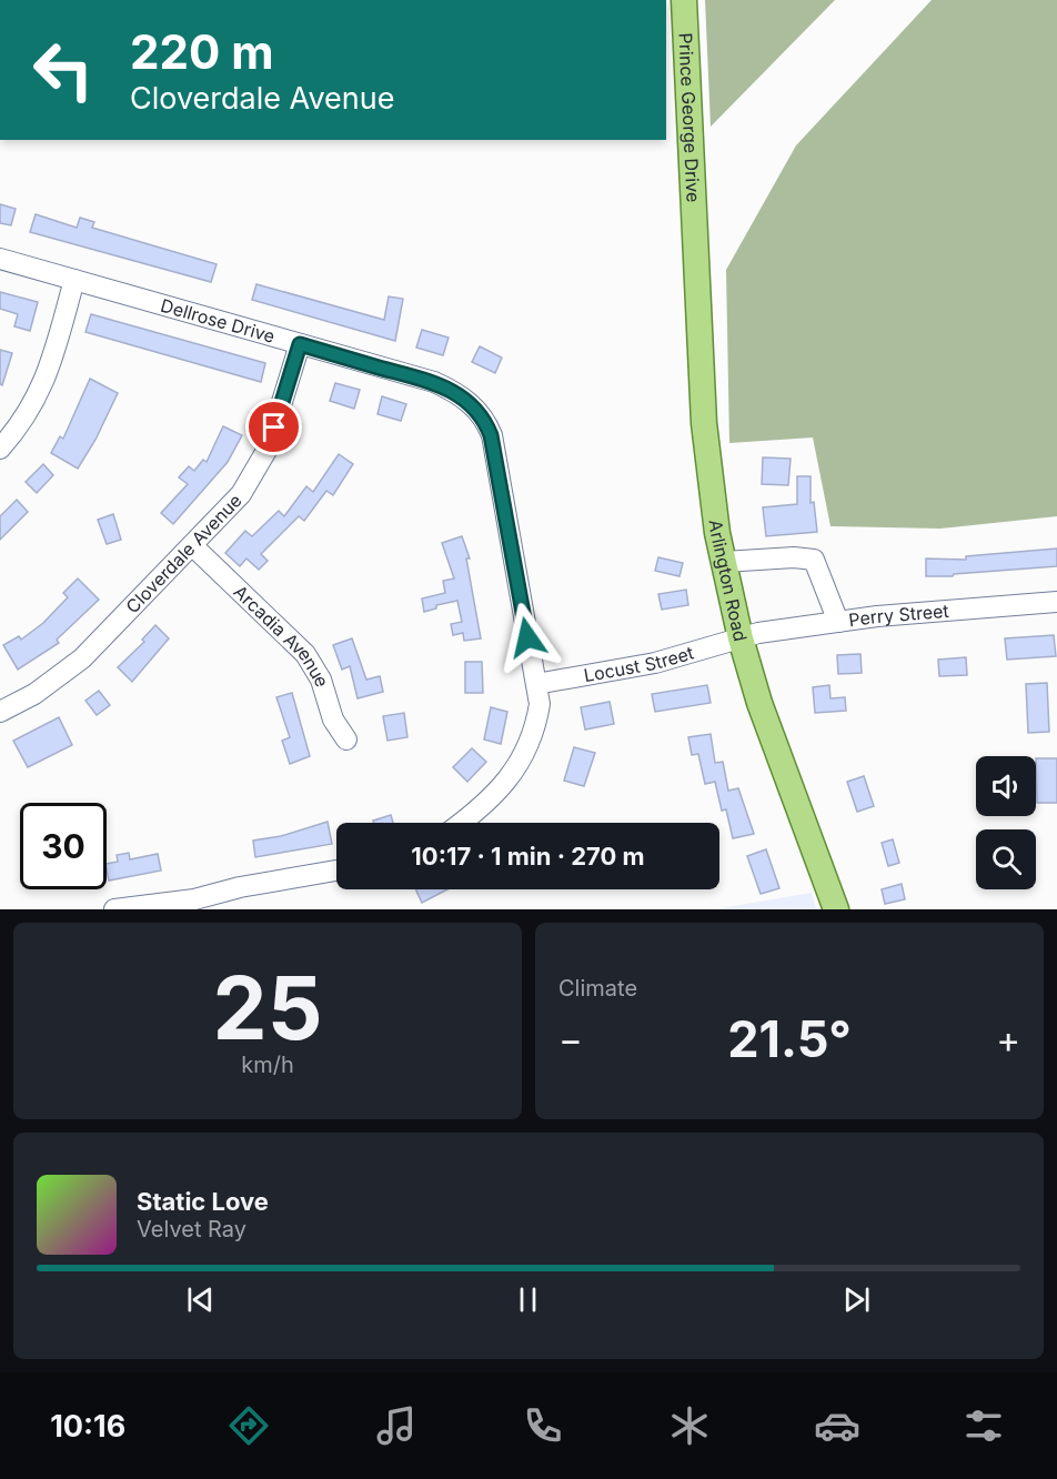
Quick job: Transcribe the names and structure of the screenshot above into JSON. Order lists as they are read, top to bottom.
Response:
{
  "streets": {
    "main road": ["Prince George Drive", "Arlington Road"],
    "street": [
      "Dellrose Drive",
      "Cloverdale Avenue",
      "Perry Street",
      "Arcadia Avenue",
      "Locust Street"
    ]
  },
  "crossings": [
    ["Prince George Drive", "Arlington Road"],
    ["Dellrose Drive", "Cloverdale Avenue"],
    ["Dellrose Drive", "Locust Street"],
    ["Cloverdale Avenue", "Arcadia Avenue"],
    ["Arlington Road", "Perry Street"],
    ["Arlington Road", "Locust Street"],
    ["Perry Street", "Locust Street"]
  ],
  "page": {
    "turn": ["220 m", "Cloverdale Avenue"],
    "limit": "30",
    "trip": "10:17 · 1 min · 270 m",
    "tile": [
      ["25", "km/h"],
      "Climate"
    ],
    "heat": ["−", "21.5°", "+"],
    "song": ["Static Love", "Velvet Ray"],
    "tabs": "10:16"
  }
}
